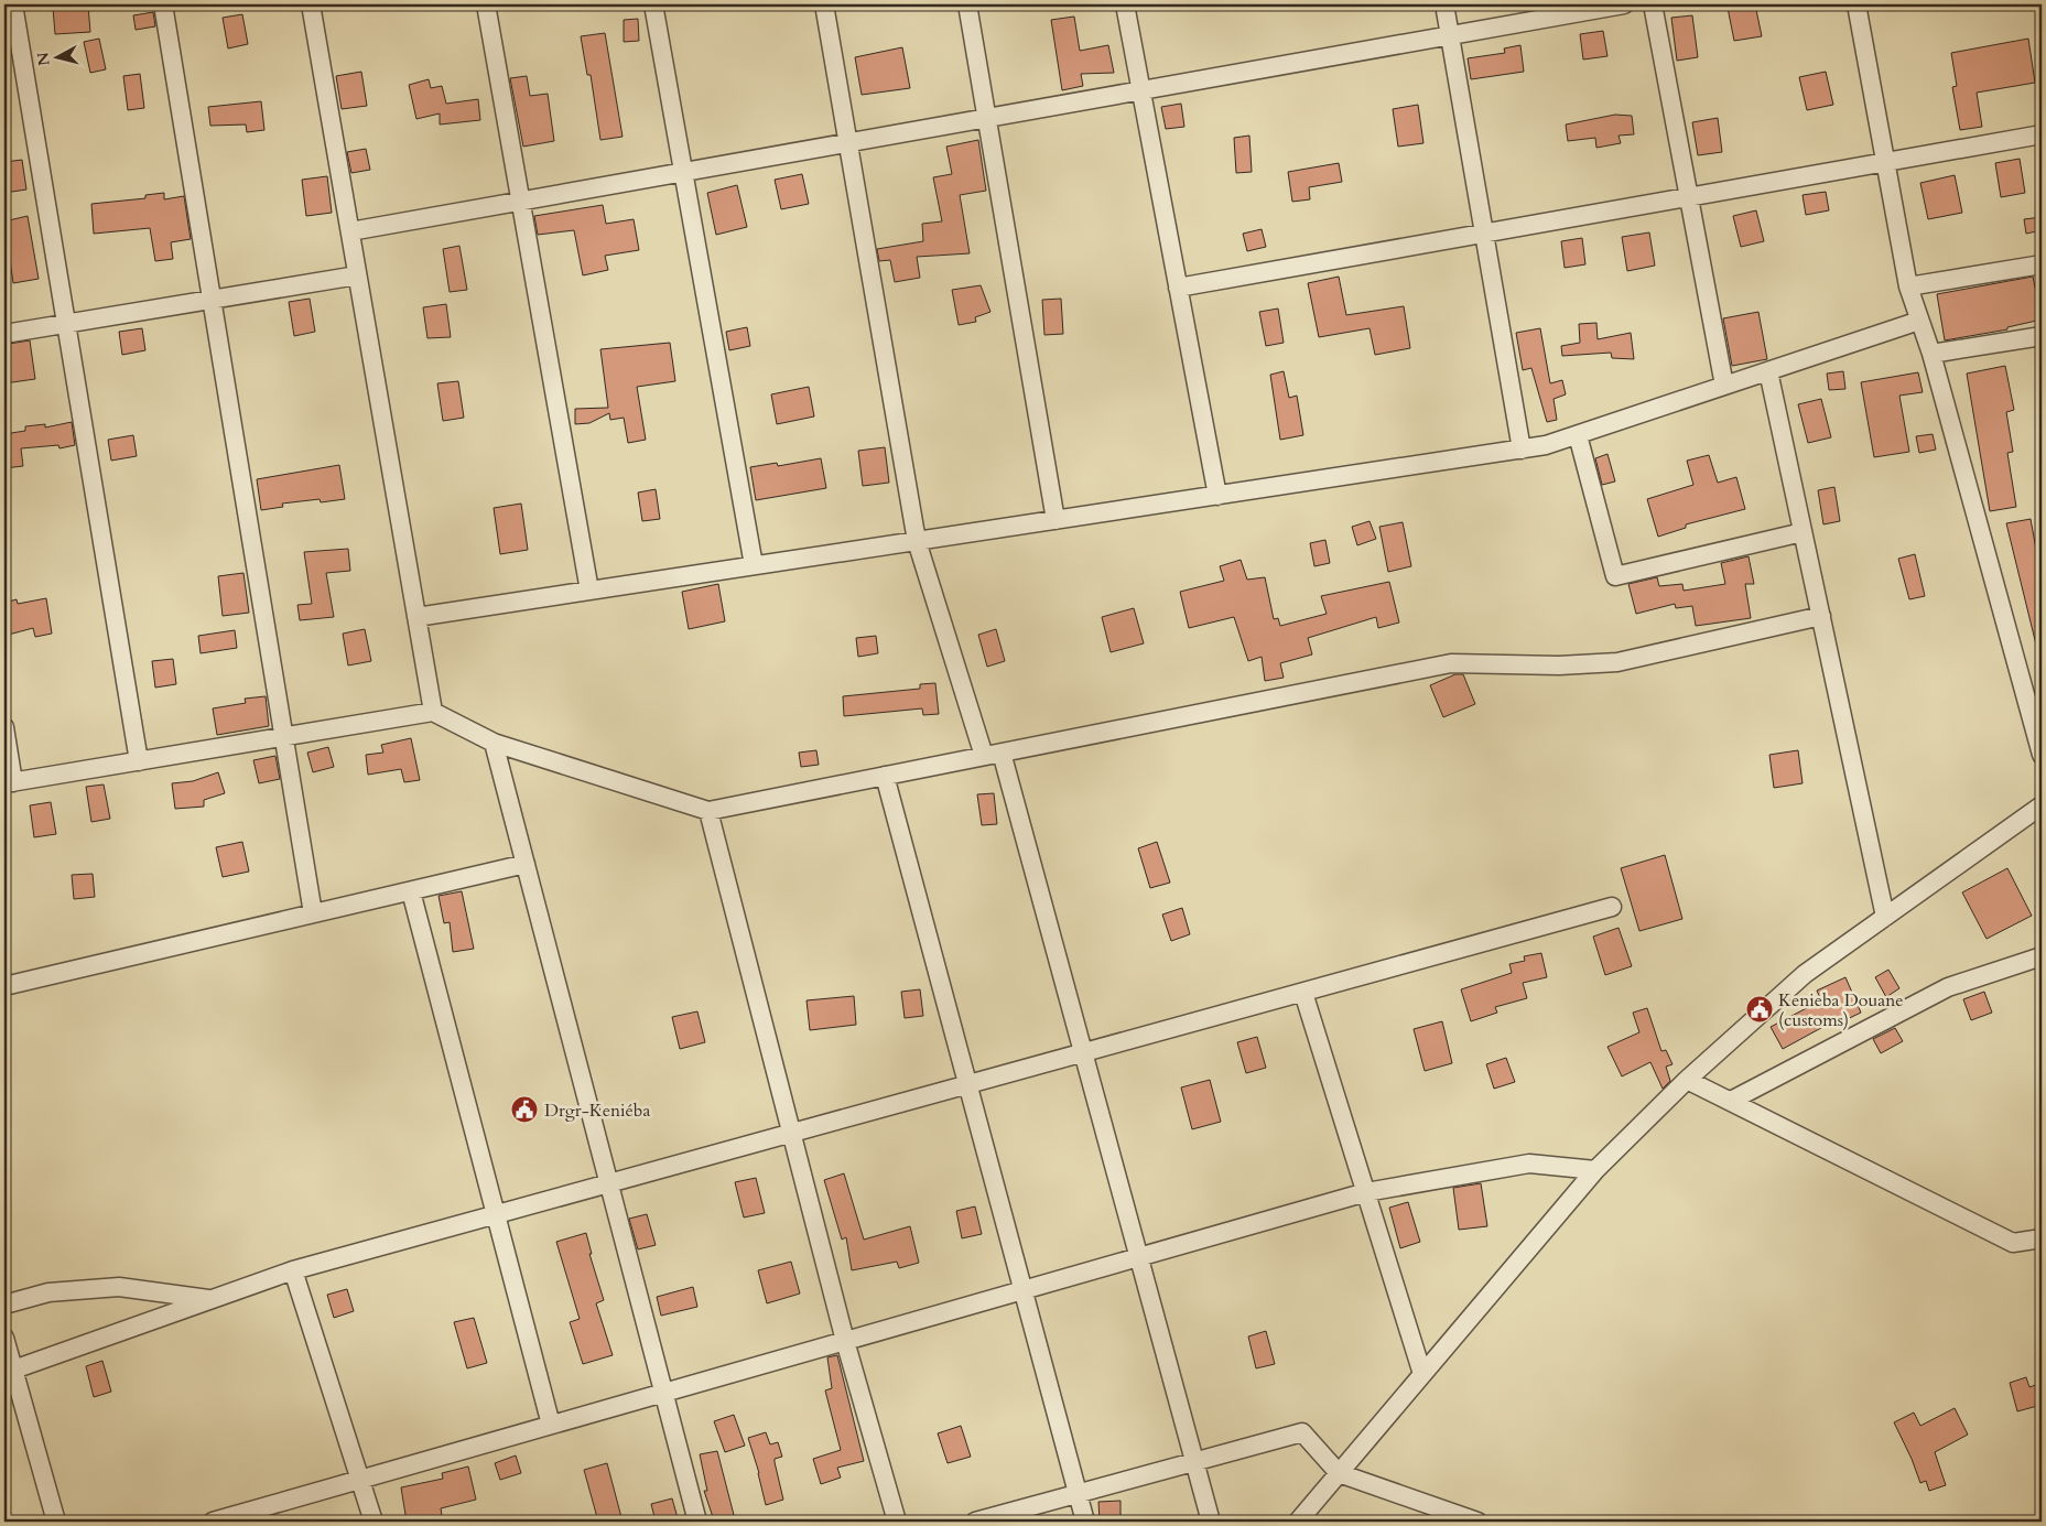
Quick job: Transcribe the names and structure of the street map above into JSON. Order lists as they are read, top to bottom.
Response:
{
  "places": {
    "public building": ["Kenieba Douane (customs)", "Drgr-Keniéba"]
  },
  "north": "left"
}
